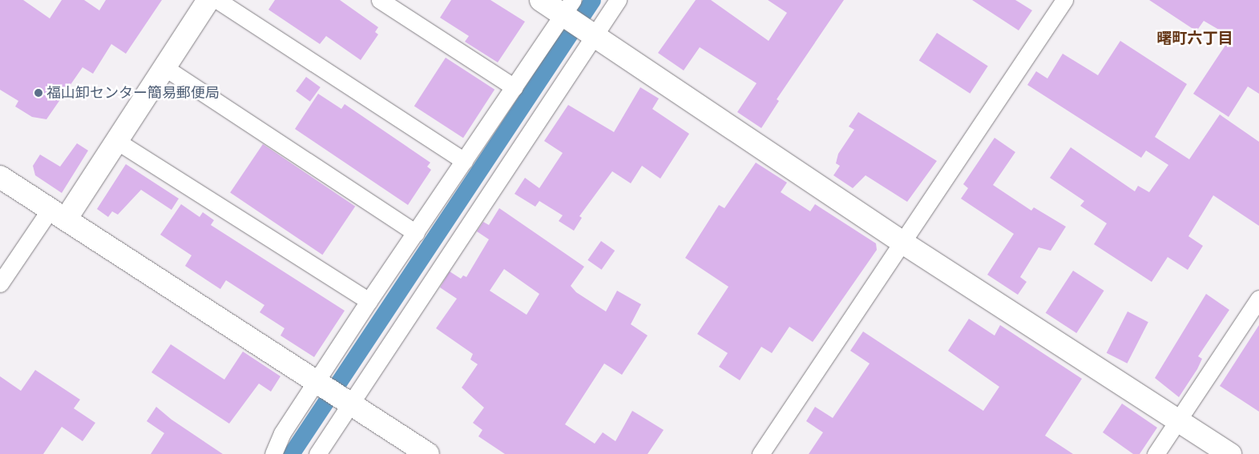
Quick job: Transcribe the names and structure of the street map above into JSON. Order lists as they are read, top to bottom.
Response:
{
  "districts": ["曙町六丁目"],
  "places": ["福山卸センター簡易郵便局"]
}
